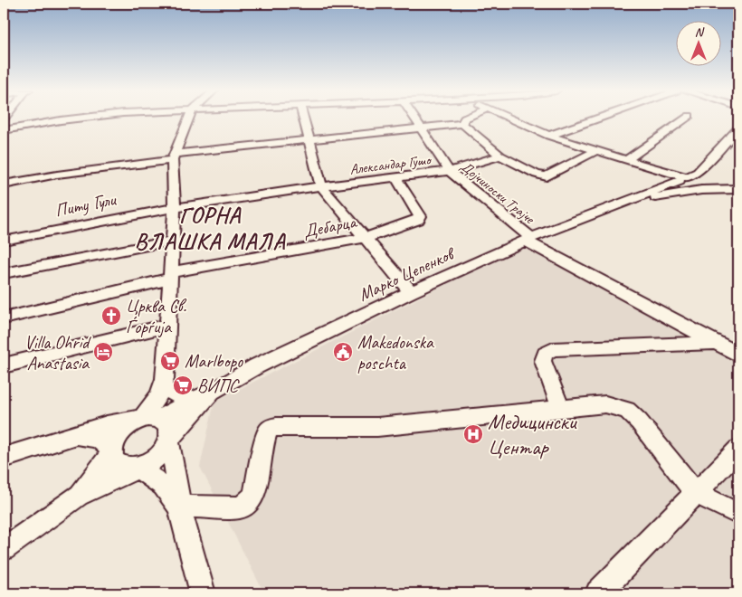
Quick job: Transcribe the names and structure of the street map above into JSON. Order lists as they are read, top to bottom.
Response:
{
  "streets": {
    "street": [
      "Александар Гушо",
      "Дојчиноски Трајче",
      "Питу Гули",
      "Дебарца",
      "Марко Цепенков"
    ]
  },
  "crossings": [
    ["Александар Гушо", "Дојчиноски Трајче"],
    ["Александар Гушо", "Питу Гули"],
    ["Александар Гушо", "Дебарца"],
    ["Дојчиноски Трајче", "Питу Гули"],
    ["Дојчиноски Трајче", "Марко Цепенков"]
  ],
  "districts": ["ГОРНА ВЛАШКА МАЛА"],
  "places": {
    "church": ["Црква Св. Ѓoрѓијa"],
    "hotel": ["Villa Ohrid Anastasia"],
    "public building": ["Makedonska poschta"],
    "supermarket": ["Marlbopo", "ВИПС"],
    "hospital": ["Медицински Центар"]
  },
  "north": "top"
}
